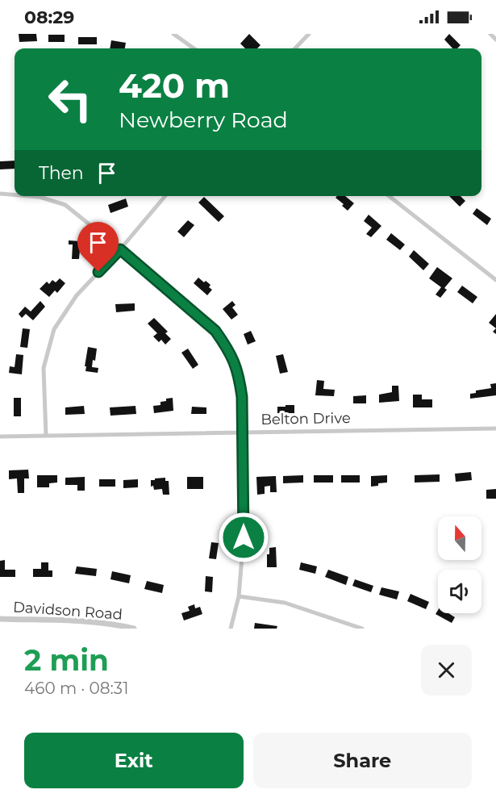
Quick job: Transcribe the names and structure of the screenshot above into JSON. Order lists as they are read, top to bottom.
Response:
{
  "streets": {
    "street": ["Belton Drive", "Davidson Road"]
  },
  "north": "top",
  "page": {
    "status": "08:29",
    "turn": ["420 m", "Newberry Road"],
    "then": "Then",
    "heading": ["2 min", "460 m · 08:31"],
    "buttons": ["Exit", "Share"]
  }
}
